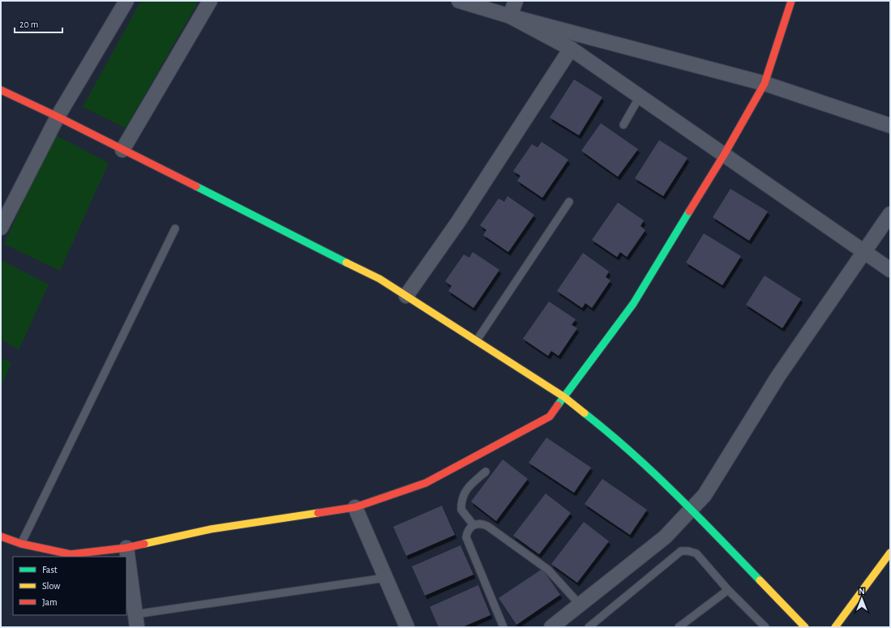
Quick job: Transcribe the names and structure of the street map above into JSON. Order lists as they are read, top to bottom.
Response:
{
  "legend": ["Fast", "Slow", "Jam"],
  "scale_bar": "20 m",
  "north": "top"
}
